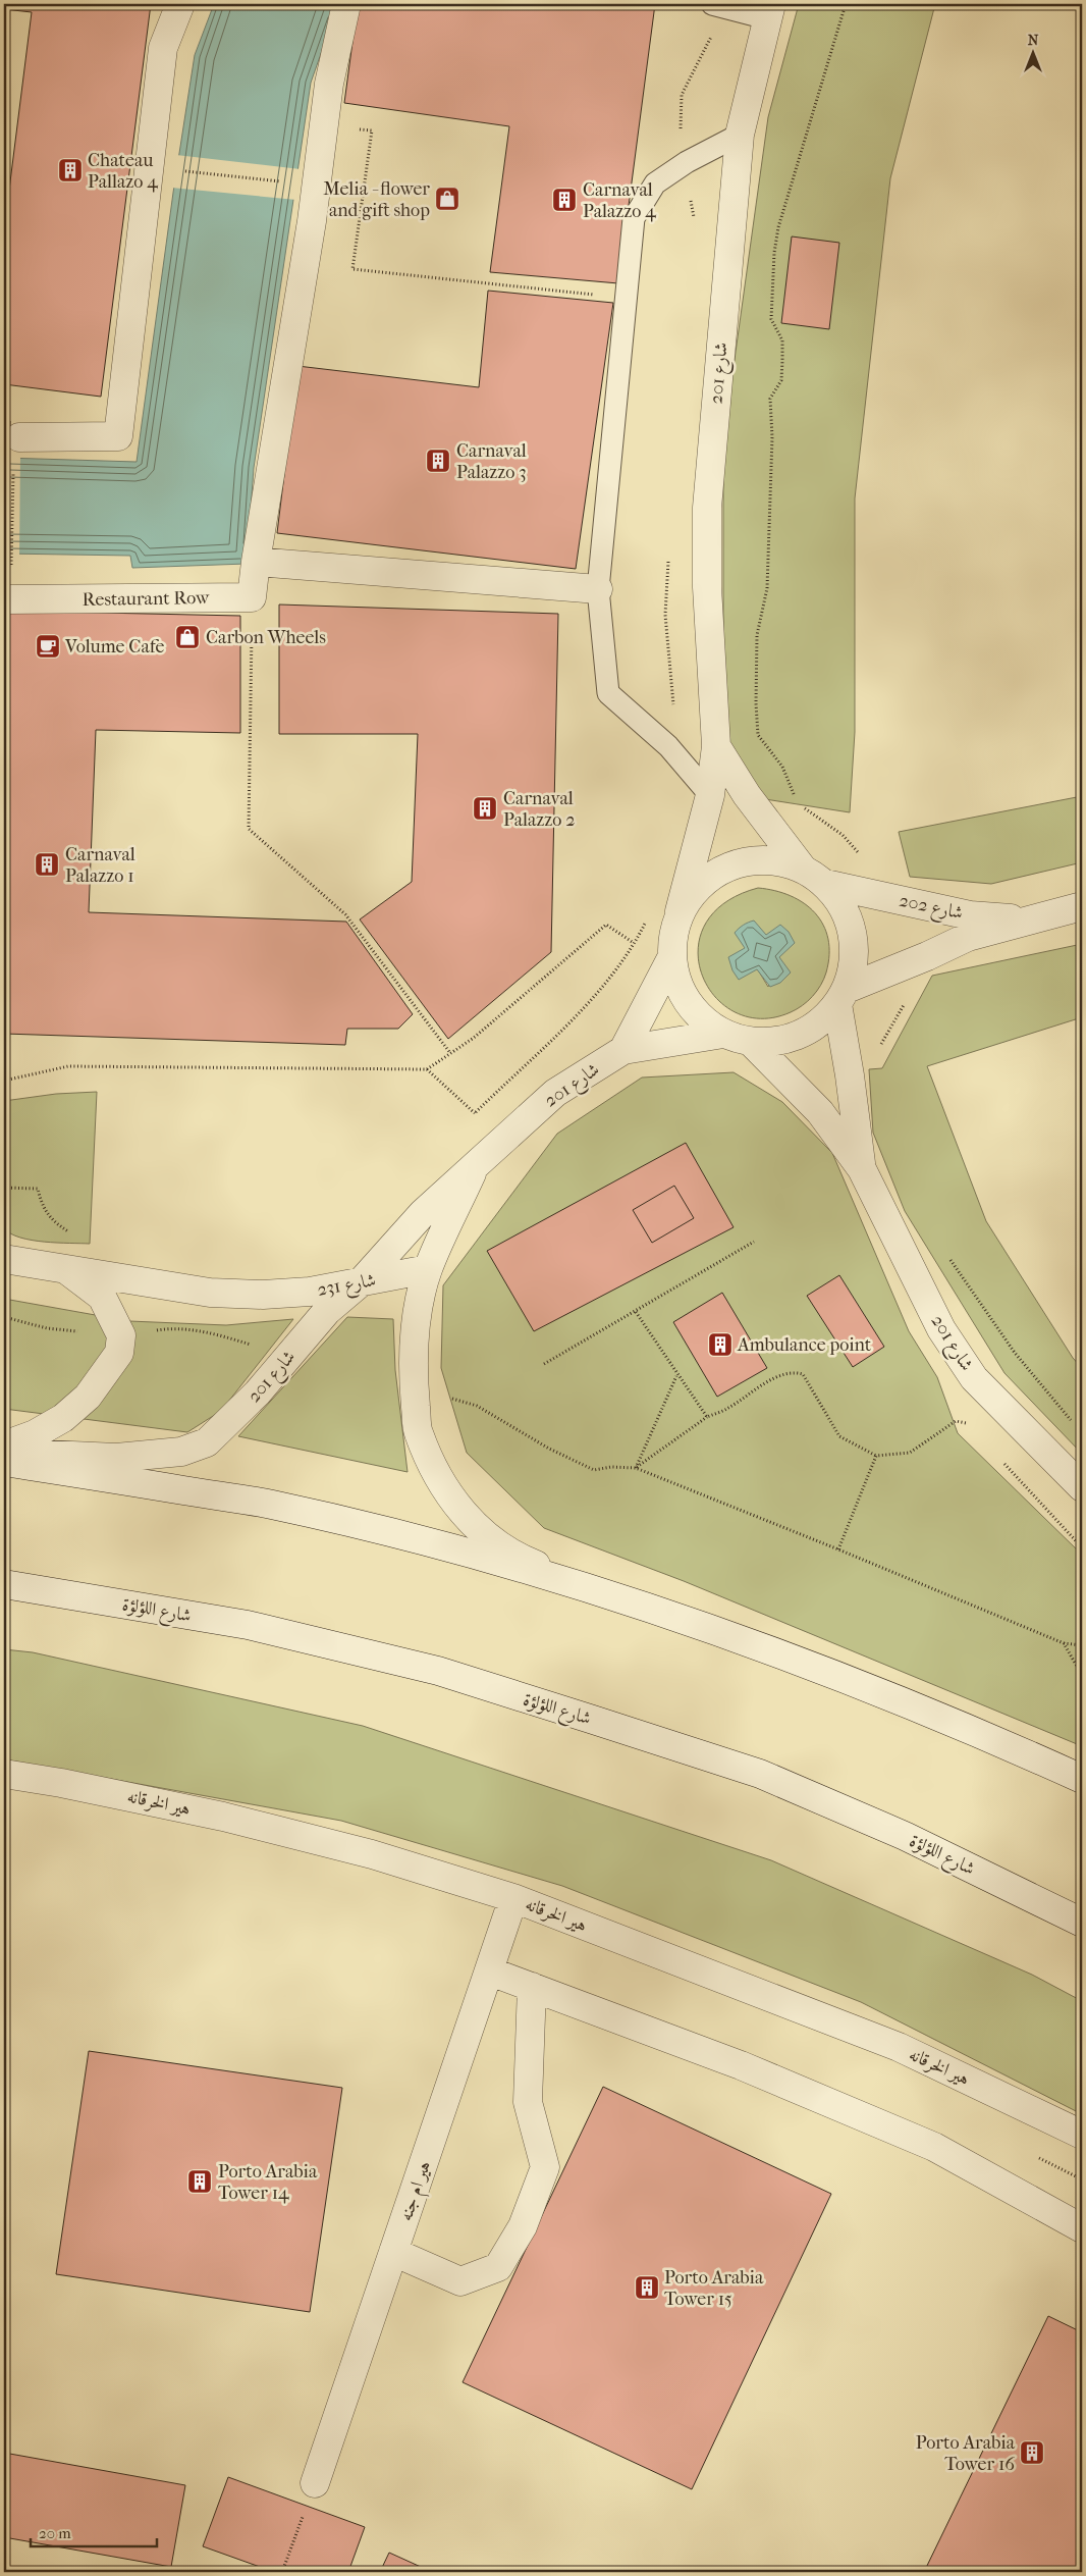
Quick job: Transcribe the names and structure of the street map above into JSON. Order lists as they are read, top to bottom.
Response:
{
  "streets": {
    "street": [
      "شارع 201",
      "Restaurant Row",
      "شارع 202",
      "شارع 231",
      "شارع اللؤلؤة",
      "هير الخرقانه",
      "هير ام جنه"
    ]
  },
  "crossings": [
    ["شارع 201", "شارع 202"],
    ["شارع 201", "شارع 231"],
    ["هير الخرقانه", "هير ام جنه"]
  ],
  "places": {
    "building": [
      "Chateau Pallazo 4",
      "Carnaval Palazzo 4",
      "Carnaval Palazzo 3",
      "Carnaval Palazzo 2",
      "Carnaval Palazzo 1",
      "Ambulance point",
      "Porto Arabia Tower 14",
      "Porto Arabia Tower 15",
      "Porto Arabia Tower 16"
    ],
    "shop": ["Melia - flower and gift shop", "Carbon Wheels"],
    "cafe": ["Volume Cafe"]
  },
  "scale_bar": "20 m",
  "north": "top"
}
